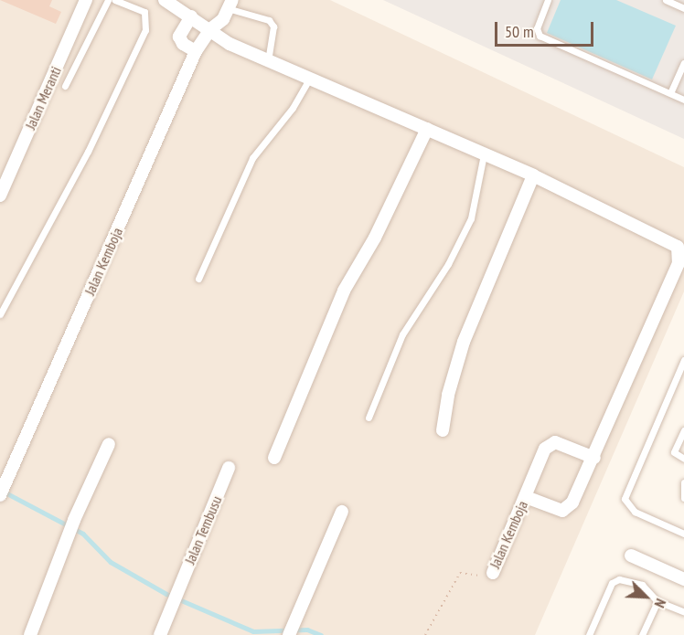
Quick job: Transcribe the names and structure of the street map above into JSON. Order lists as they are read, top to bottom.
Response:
{
  "streets": {
    "street": ["Jalan Meranti", "Jalan Kemboja", "Jalan Tembusu"]
  },
  "scale_bar": "50 m",
  "north": "bottom right"
}
